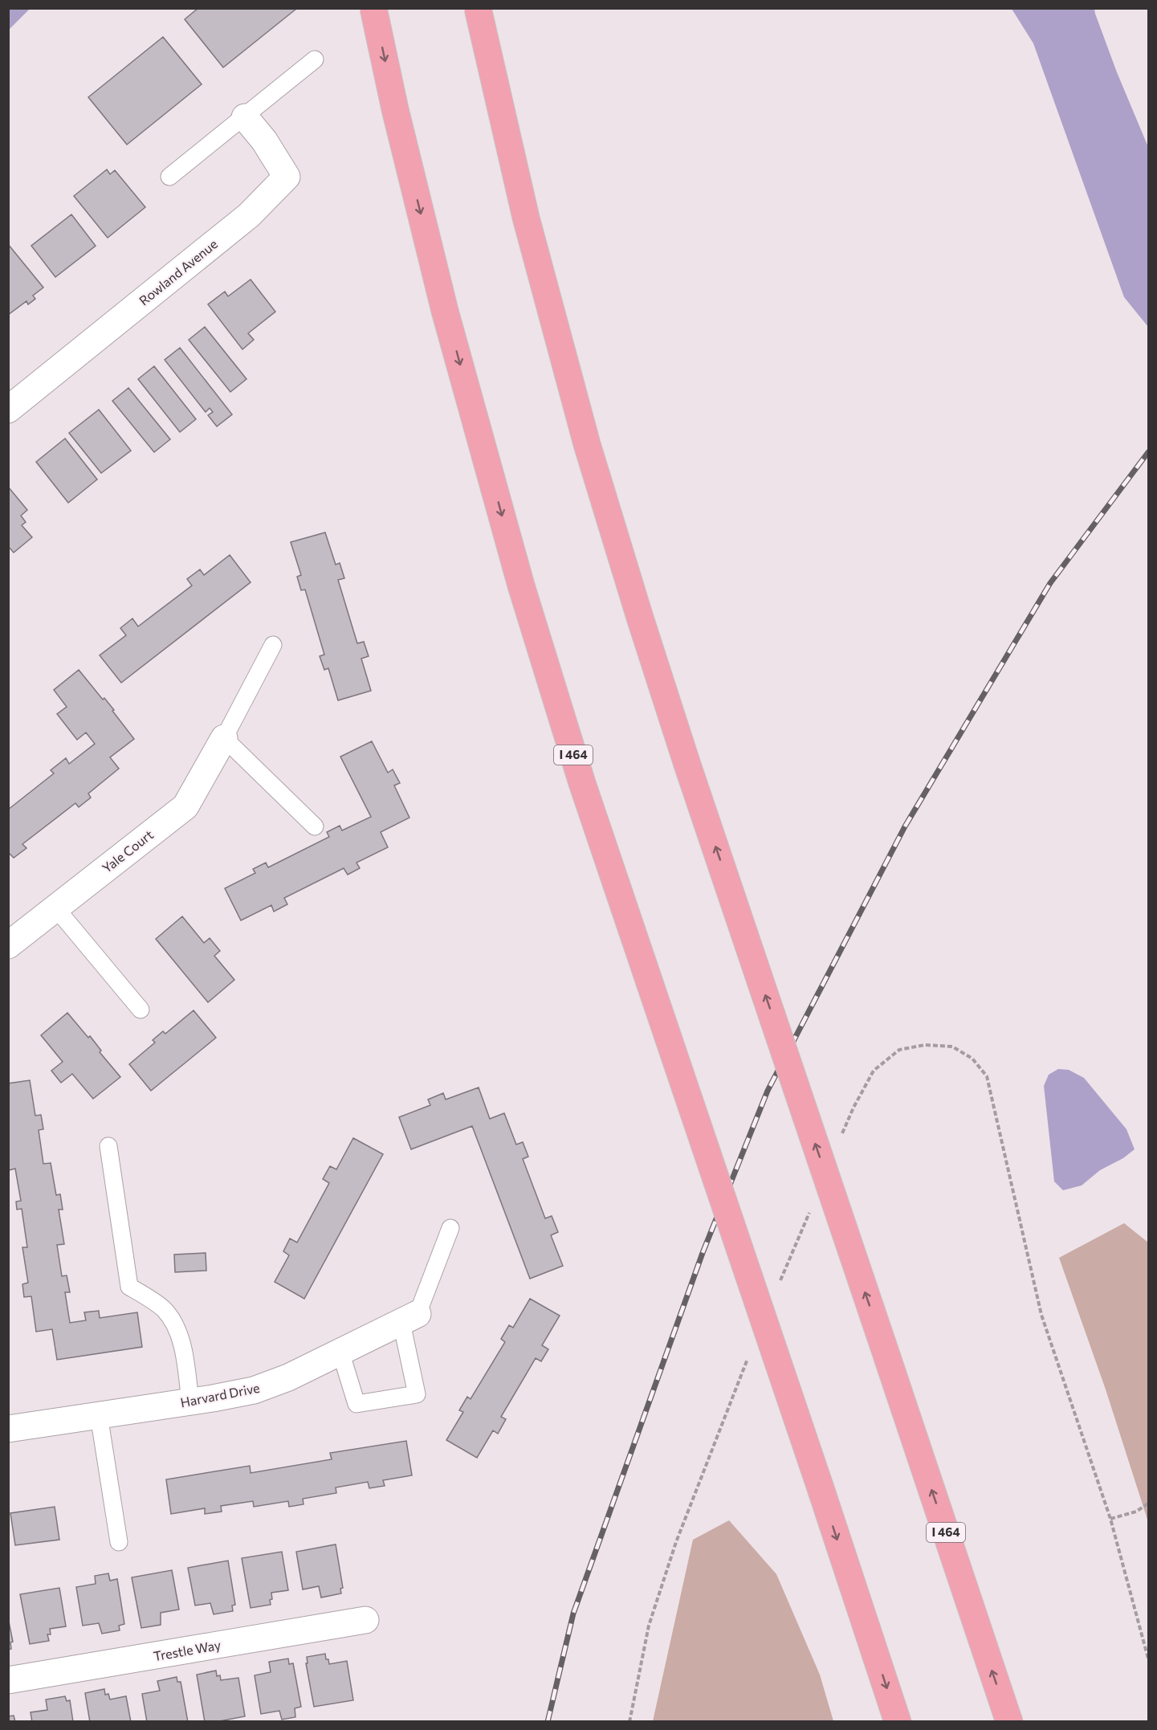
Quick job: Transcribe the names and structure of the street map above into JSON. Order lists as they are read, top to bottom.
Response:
{
  "streets": {
    "highway": ["I 464"],
    "street": [
      "Rowland Avenue",
      "Yale Court",
      "Harvard Drive",
      "Trestle Way"
    ]
  }
}
